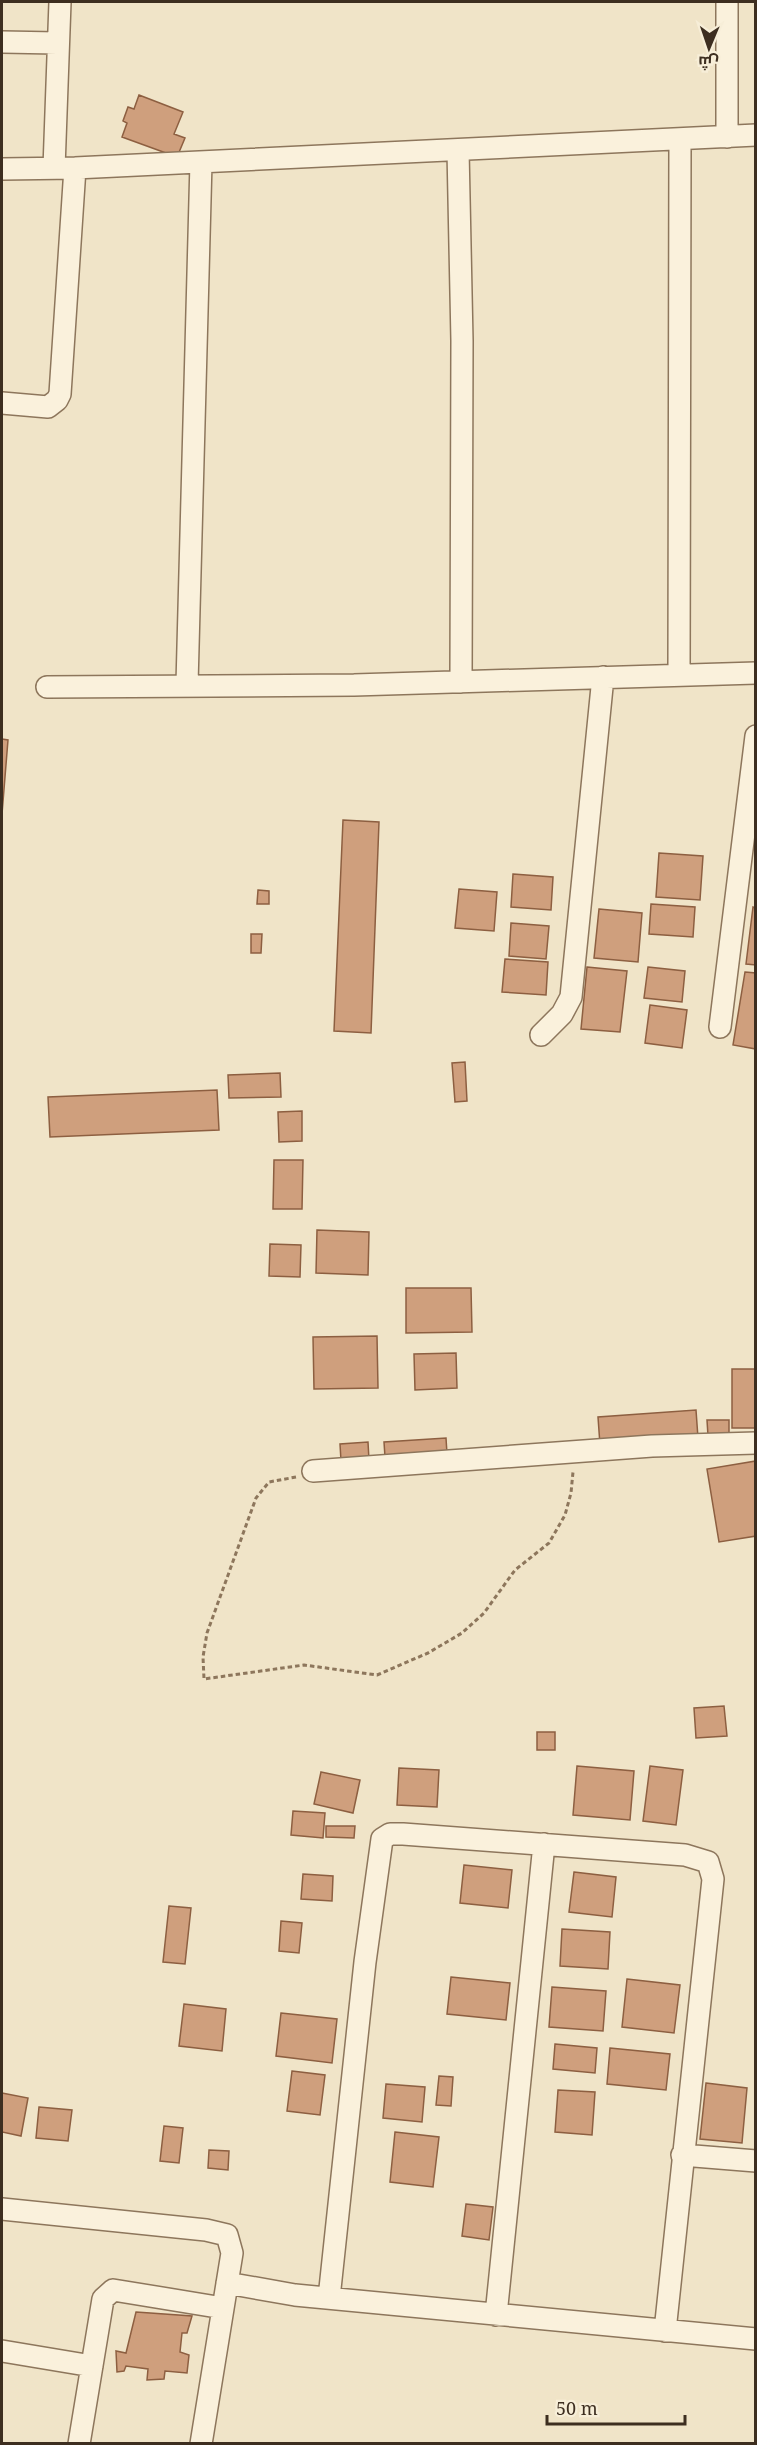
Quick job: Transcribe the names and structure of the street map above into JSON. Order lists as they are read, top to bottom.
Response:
{
  "scale_bar": "50 m",
  "north": "bottom"
}
